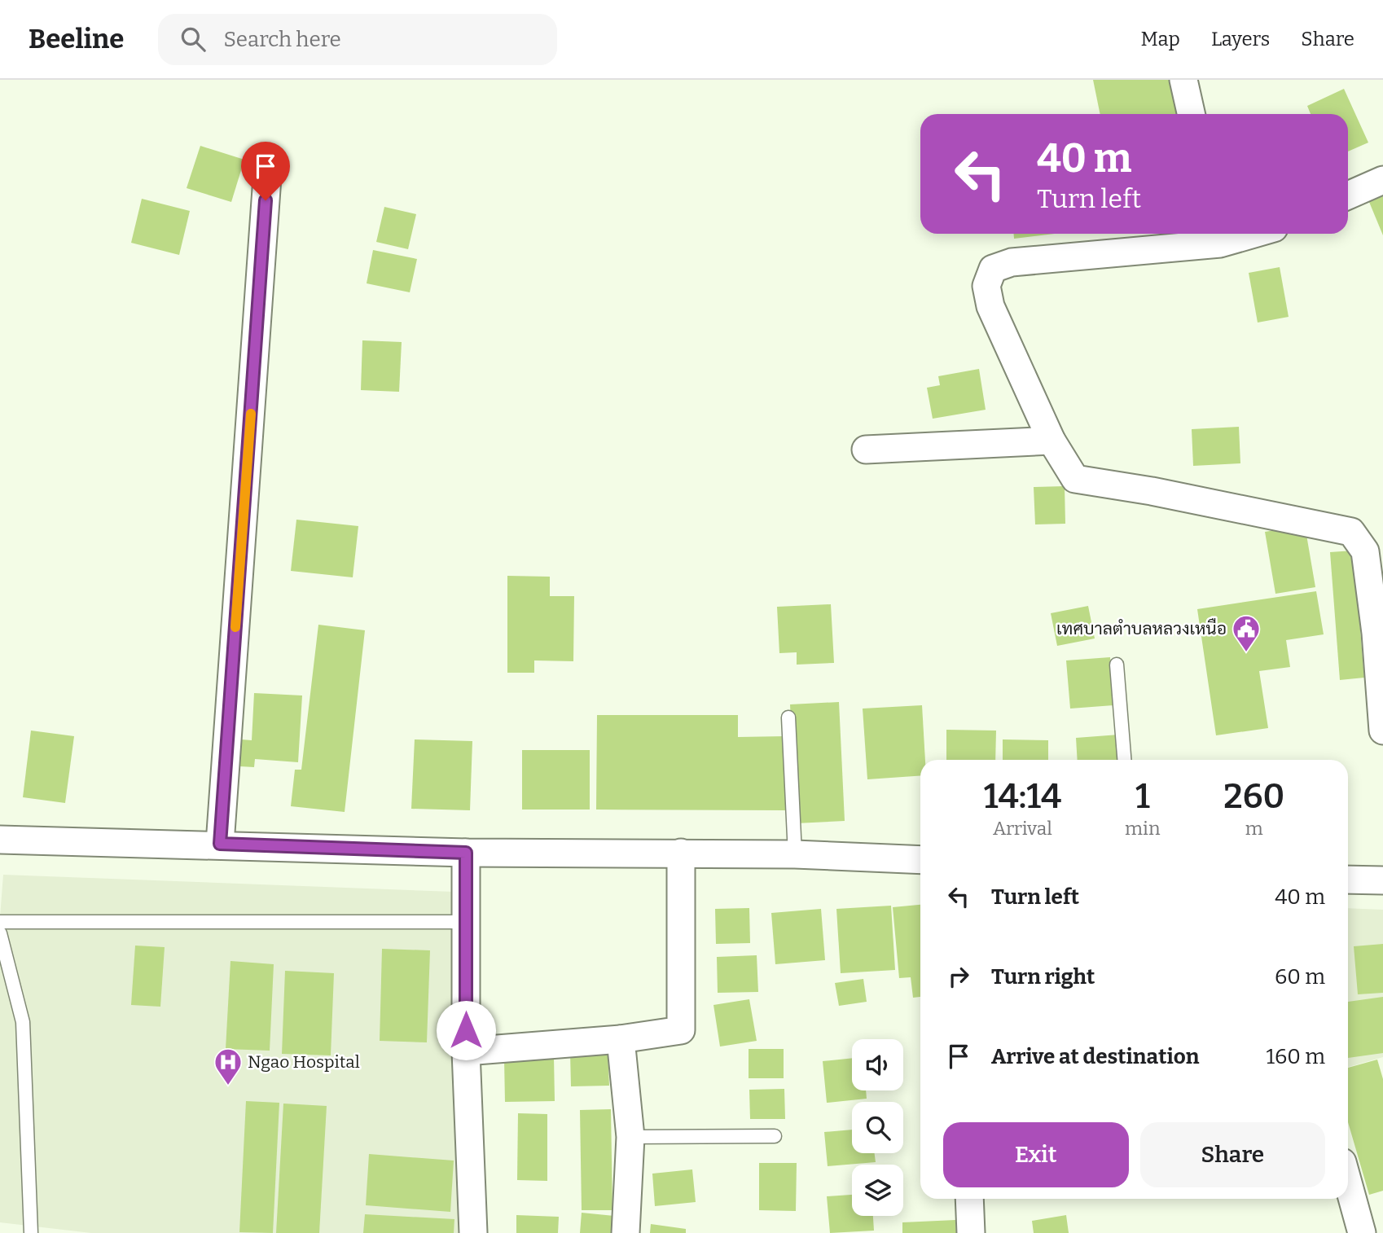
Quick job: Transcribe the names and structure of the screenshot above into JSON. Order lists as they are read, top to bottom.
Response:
{
  "places": {
    "public building": ["เทศบาลตำบลหลวงเหนือ"],
    "hospital": ["Ngao Hospital"]
  },
  "page": {
    "header": "Beeline",
    "search": "Search here",
    "nav": ["Map", "Layers", "Share"],
    "turn": ["40 m", "Turn left"],
    "eta": [
      "14:14",
      "Arrival",
      "1",
      "min",
      "260",
      "m"
    ],
    "list": [
      {
        "name": "Turn left",
        "value": "40 m"
      },
      {
        "name": "Turn right",
        "value": "60 m"
      },
      {
        "name": "Arrive at destination",
        "value": "160 m"
      }
    ],
    "buttons": ["Exit", "Share"]
  }
}
